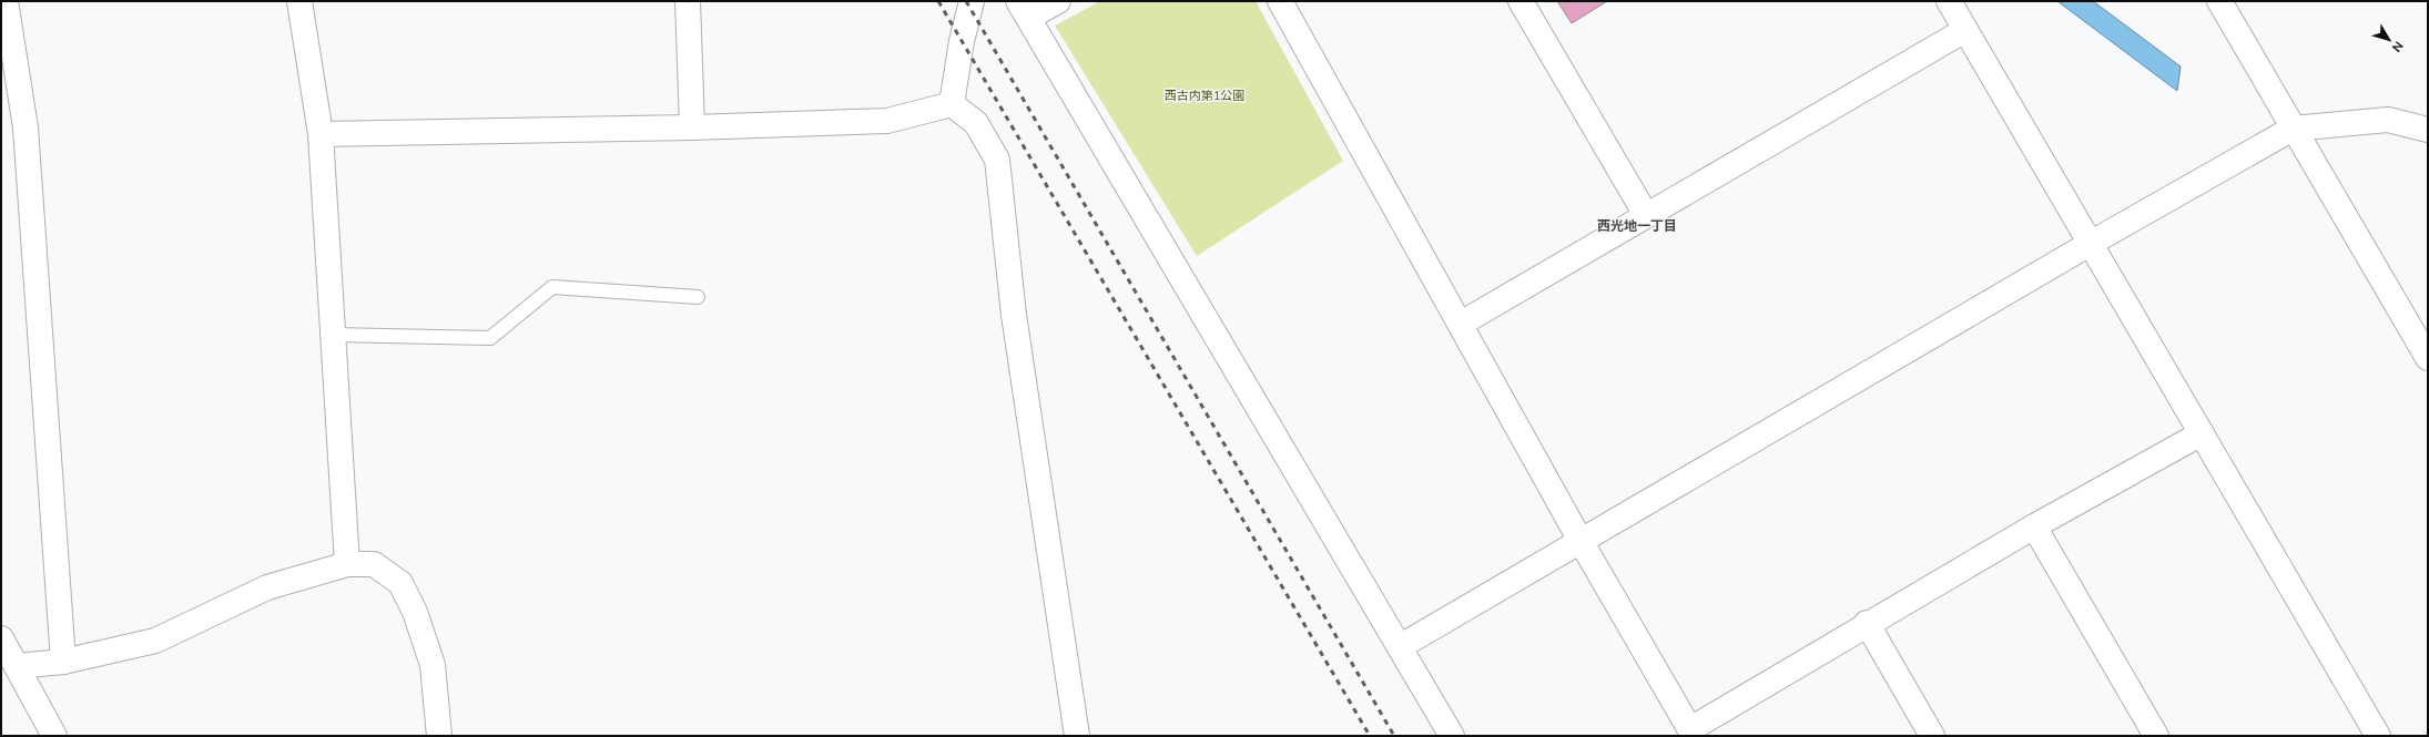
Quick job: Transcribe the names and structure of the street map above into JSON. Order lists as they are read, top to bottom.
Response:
{
  "districts": ["西光地一丁目"],
  "parks": ["西古内第1公園"],
  "north": "bottom right"
}
